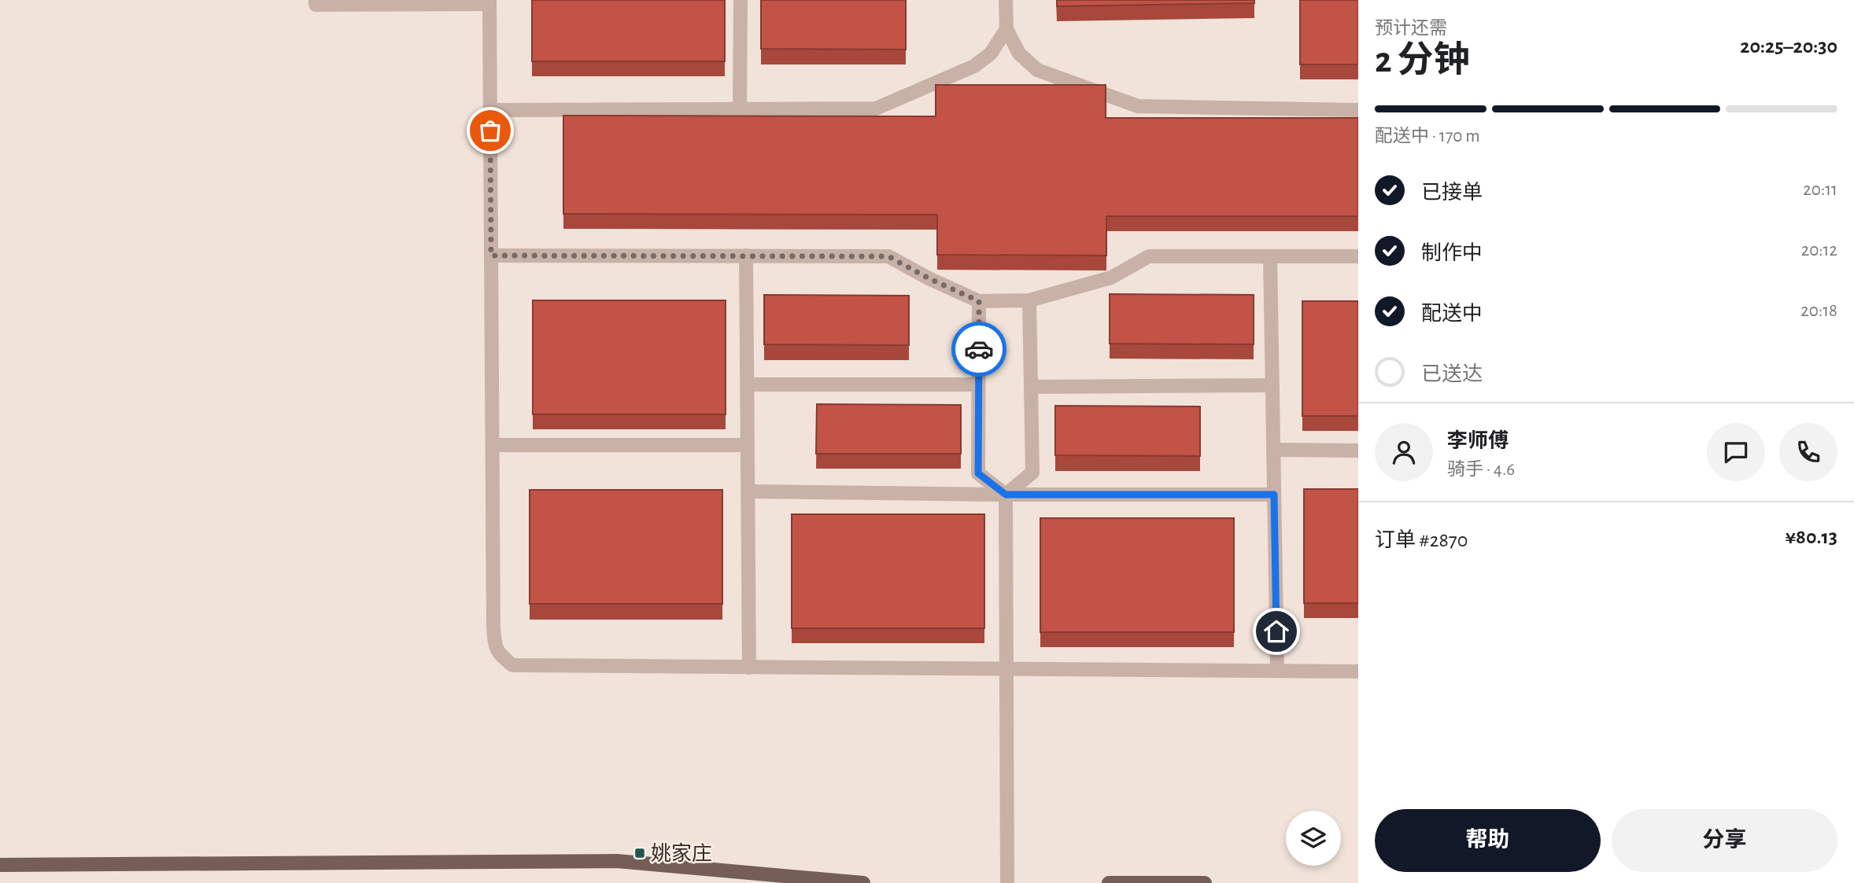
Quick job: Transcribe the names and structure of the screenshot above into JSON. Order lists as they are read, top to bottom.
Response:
{
  "places": {
    "transit": ["姚家庄"]
  },
  "page": {
    "heading": ["2 分钟", "预计还需", "20:25–20:30"],
    "panel": [
      "李师傅",
      "骑手 · 4.6",
      "订单 #2870",
      "¥80.13"
    ],
    "bar": "配送中 · 170 m",
    "list": [
      ["已接单", "20:11"],
      ["制作中", "20:12"],
      ["配送中", "20:18"],
      "已送达"
    ],
    "buttons": ["帮助", "分享"]
  }
}
